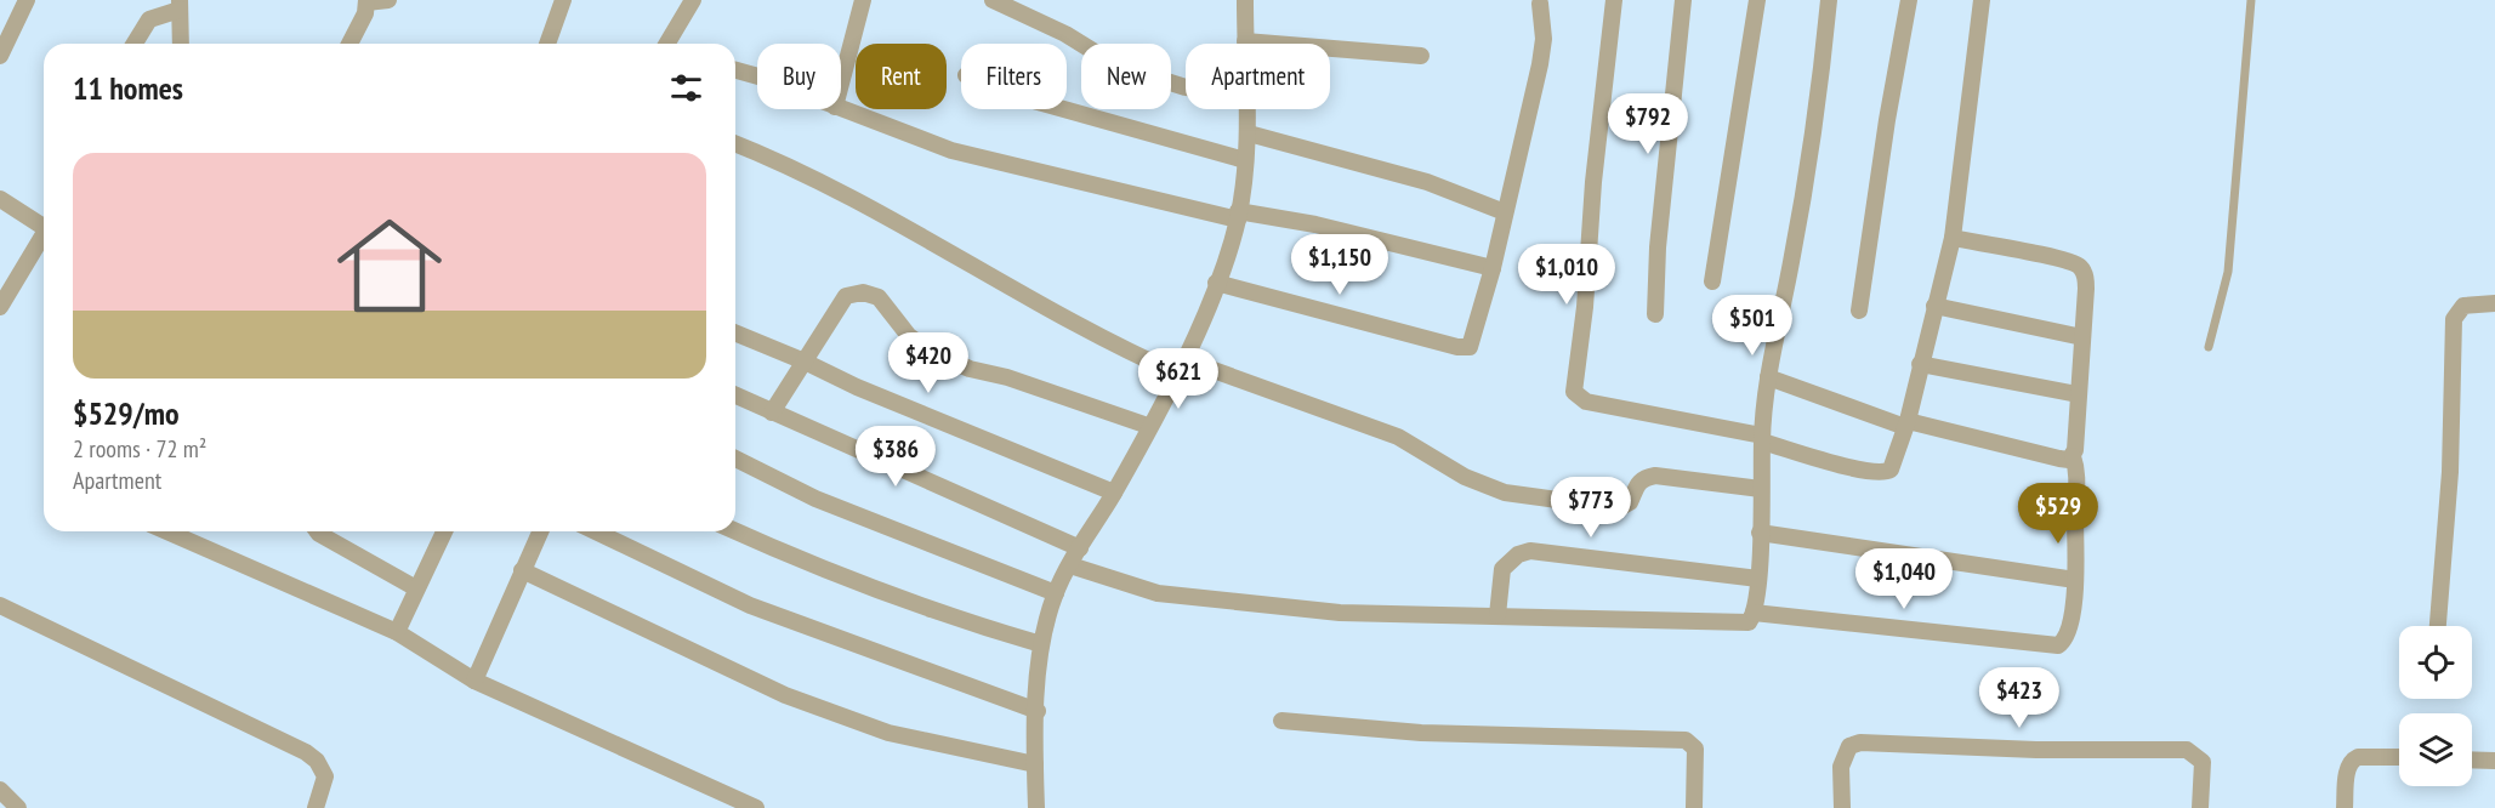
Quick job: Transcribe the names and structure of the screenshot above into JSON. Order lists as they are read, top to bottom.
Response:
{
  "page": {
    "chip": [
      "Buy",
      "Rent",
      "Filters",
      "New",
      "Apartment"
    ],
    "heading": "11 homes",
    "price": [
      "$792",
      "$1,150",
      "$1,010",
      "$501",
      "$420",
      "$621",
      "$386",
      "$773",
      "$529",
      "$1,040",
      "$423"
    ],
    "list": [
      {
        "name": "$529/mo",
        "note": "2 rooms · 72 m² · Apartment"
      }
    ]
  }
}
